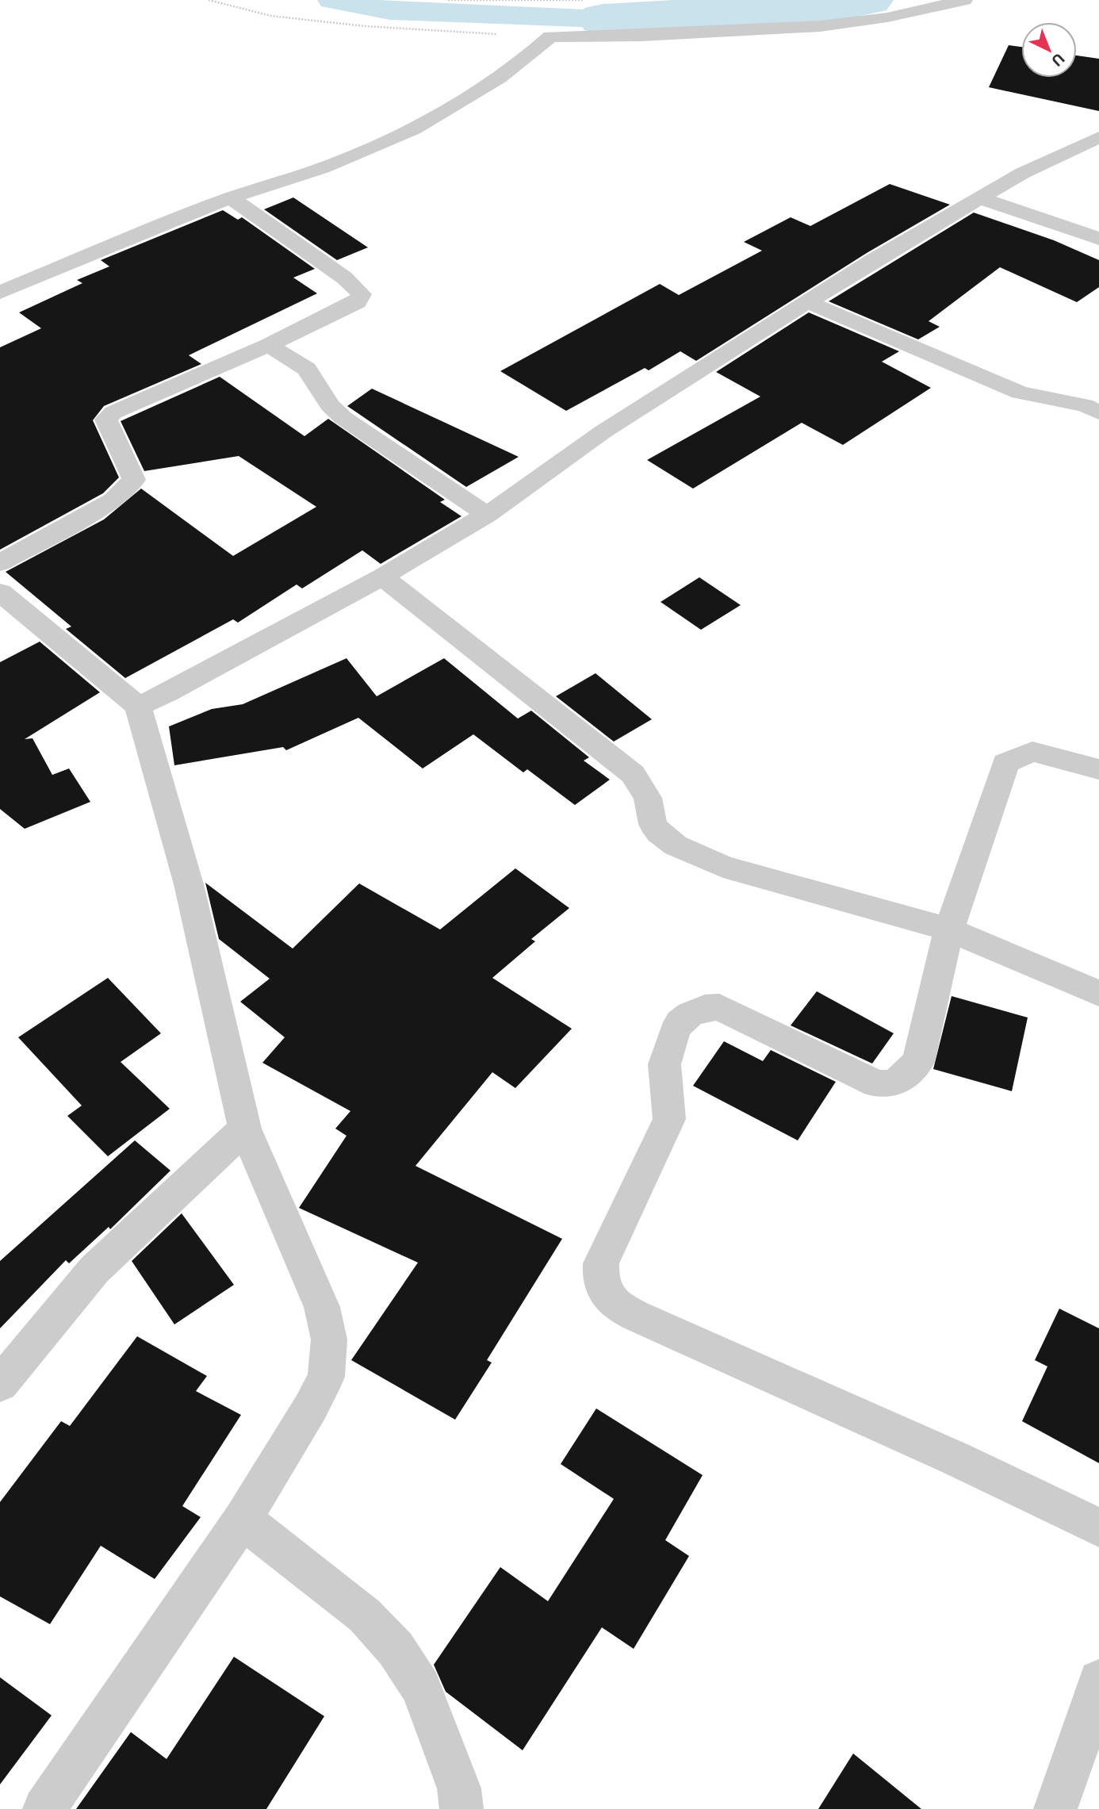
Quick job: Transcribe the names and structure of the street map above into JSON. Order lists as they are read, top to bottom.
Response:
{
  "north": "bottom right"
}
